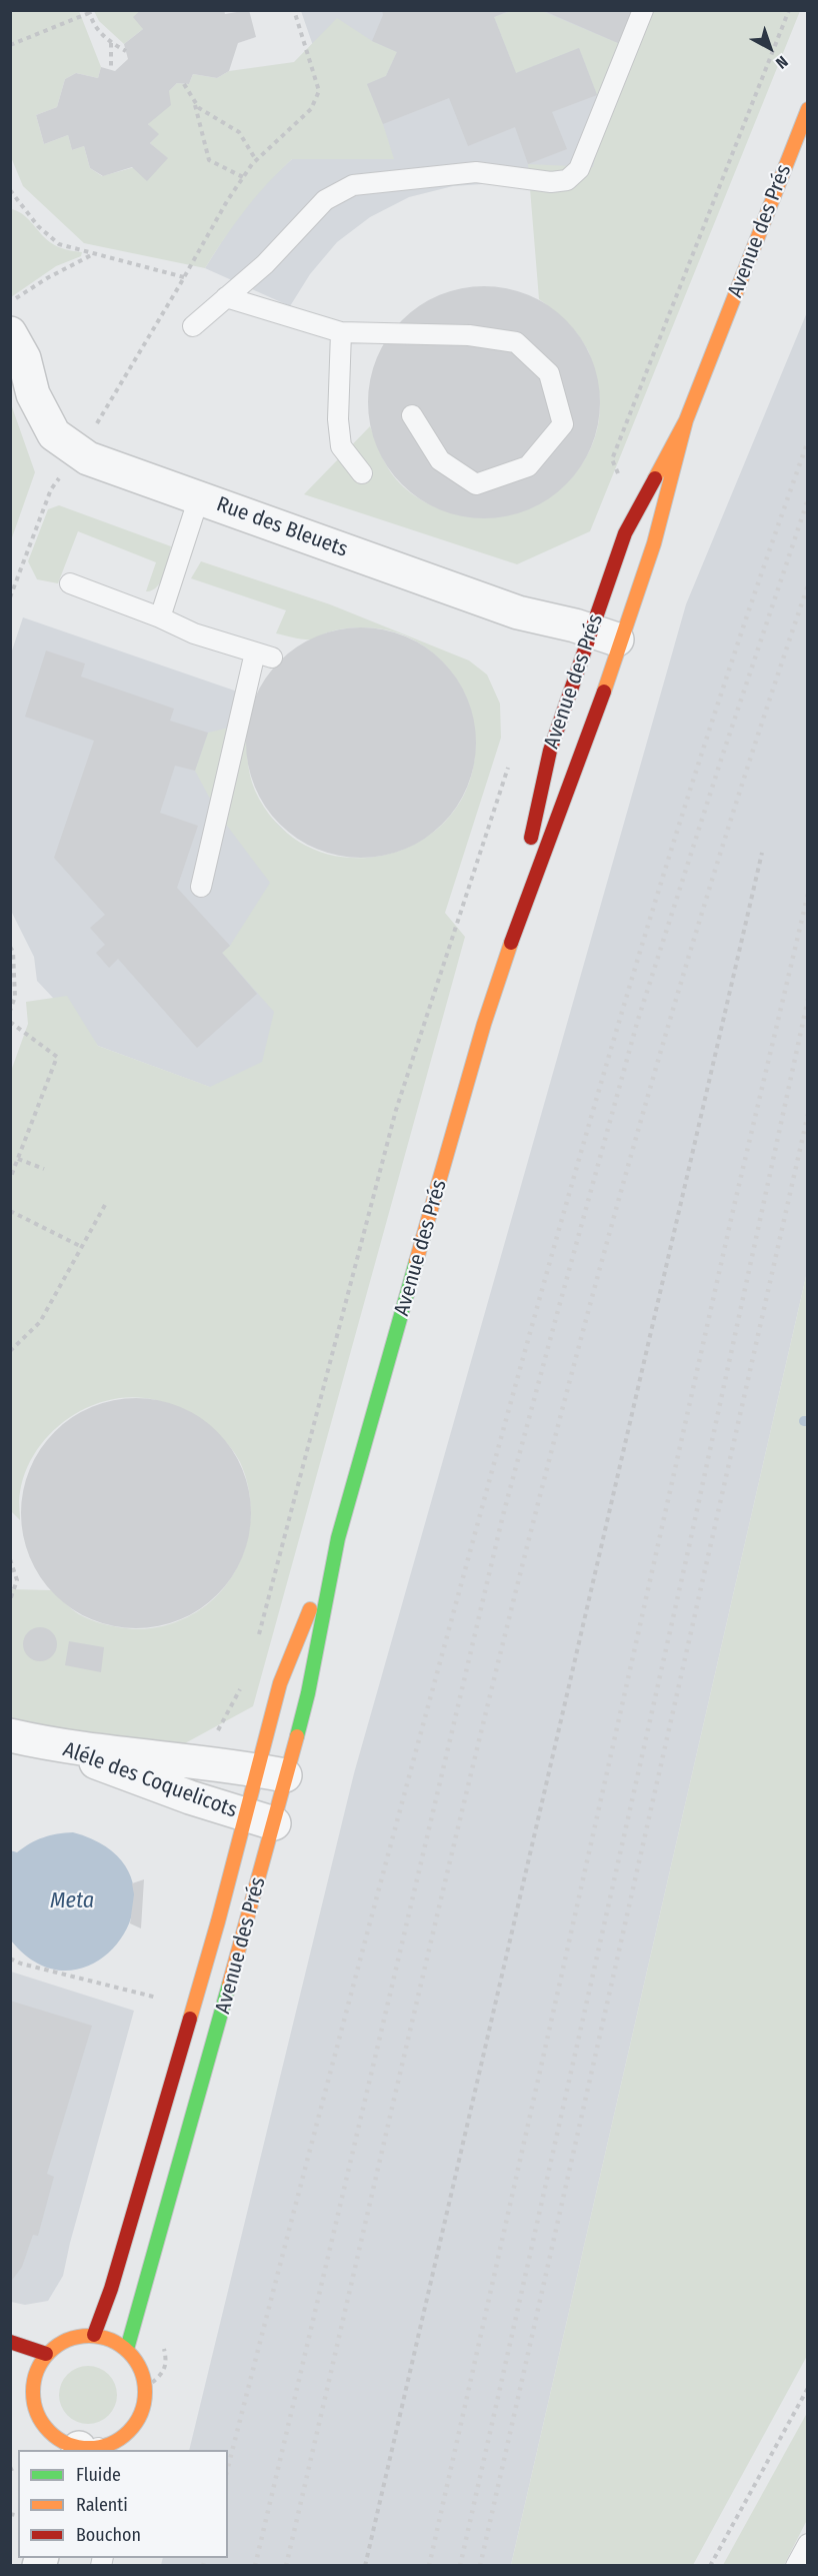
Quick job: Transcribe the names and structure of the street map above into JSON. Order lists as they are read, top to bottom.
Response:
{
  "streets": {
    "main road": ["Avenue des Prés"],
    "street": ["Rue des Bleuets", "Aléle des Coquelicots"]
  },
  "crossings": [
    ["Avenue des Prés", "Rue des Bleuets"],
    ["Avenue des Prés", "Aléle des Coquelicots"]
  ],
  "water": ["Meta"],
  "legend": ["Fluide", "Ralenti", "Bouchon"],
  "north": "bottom right"
}
